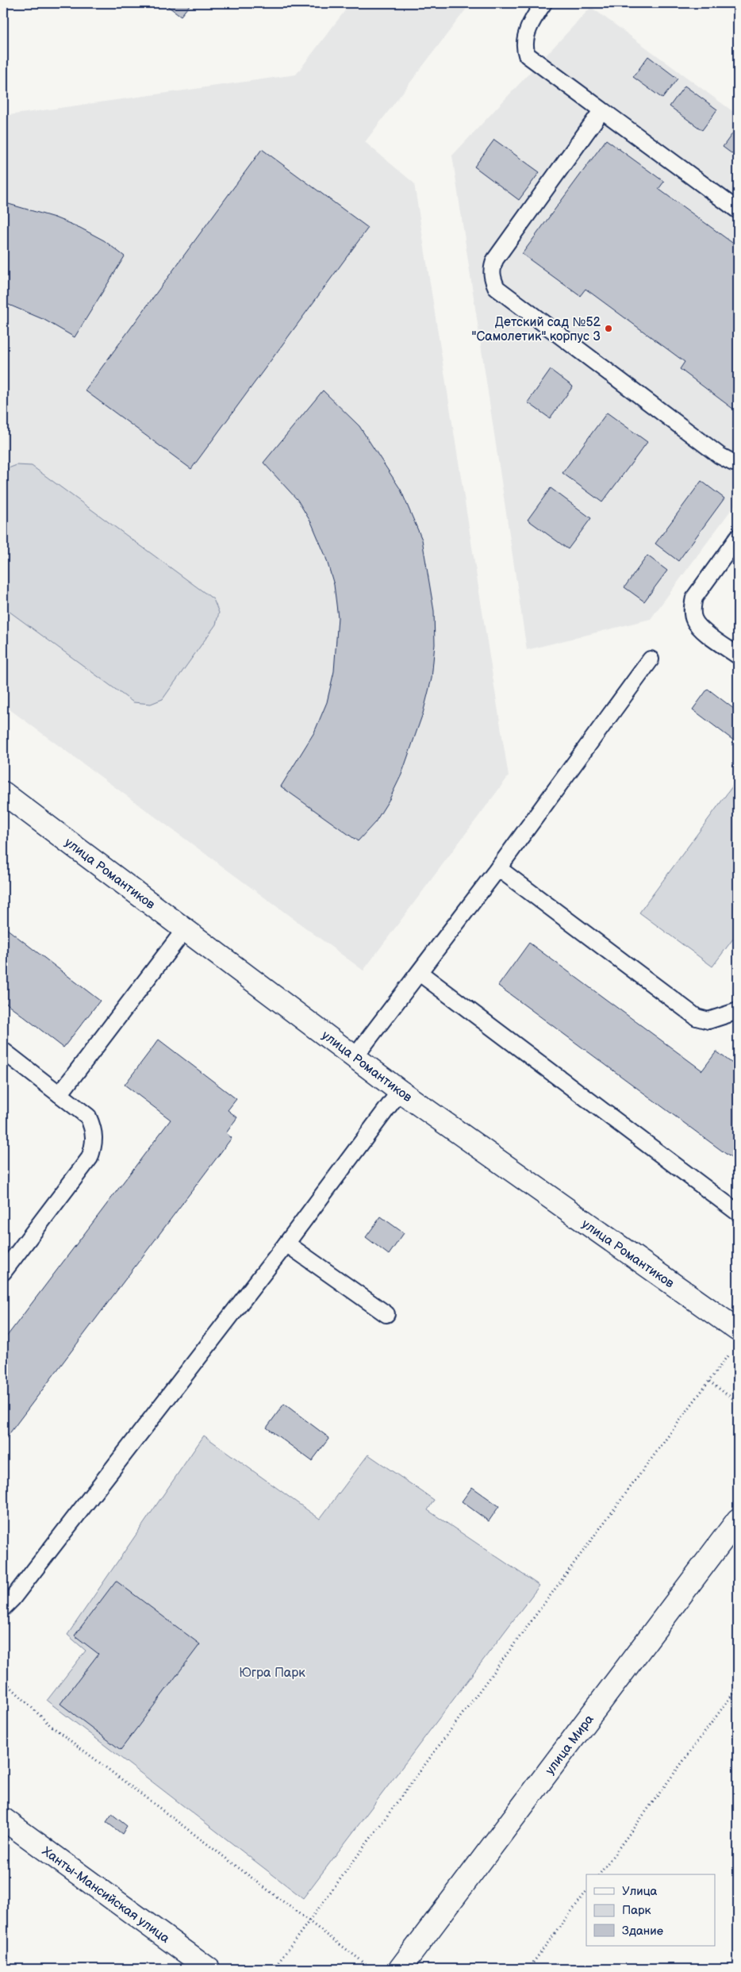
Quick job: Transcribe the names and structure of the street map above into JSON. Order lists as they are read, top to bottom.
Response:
{
  "streets": {
    "street": ["улица Романтиков", "улица Мира", "Ханты-Мансийская улица"]
  },
  "parks": ["Югра Парк"],
  "places": ["Детский сад №52 \"Самолетик\" корпус 3"],
  "legend": ["Улица", "Парк", "Здание"]
}
